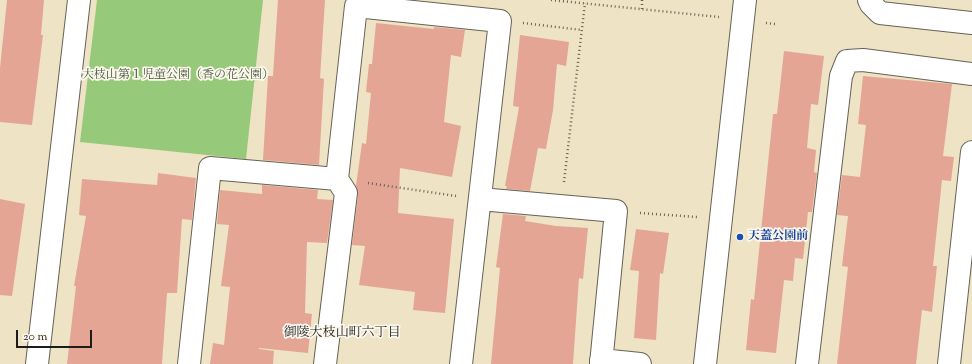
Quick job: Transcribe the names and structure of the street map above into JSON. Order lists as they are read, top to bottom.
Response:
{
  "districts": ["御陵大枝山町六丁目"],
  "parks": ["大枝山第１児童公園（香の花公園）"],
  "places": ["天蓋公園前"],
  "scale_bar": "20 m"
}
